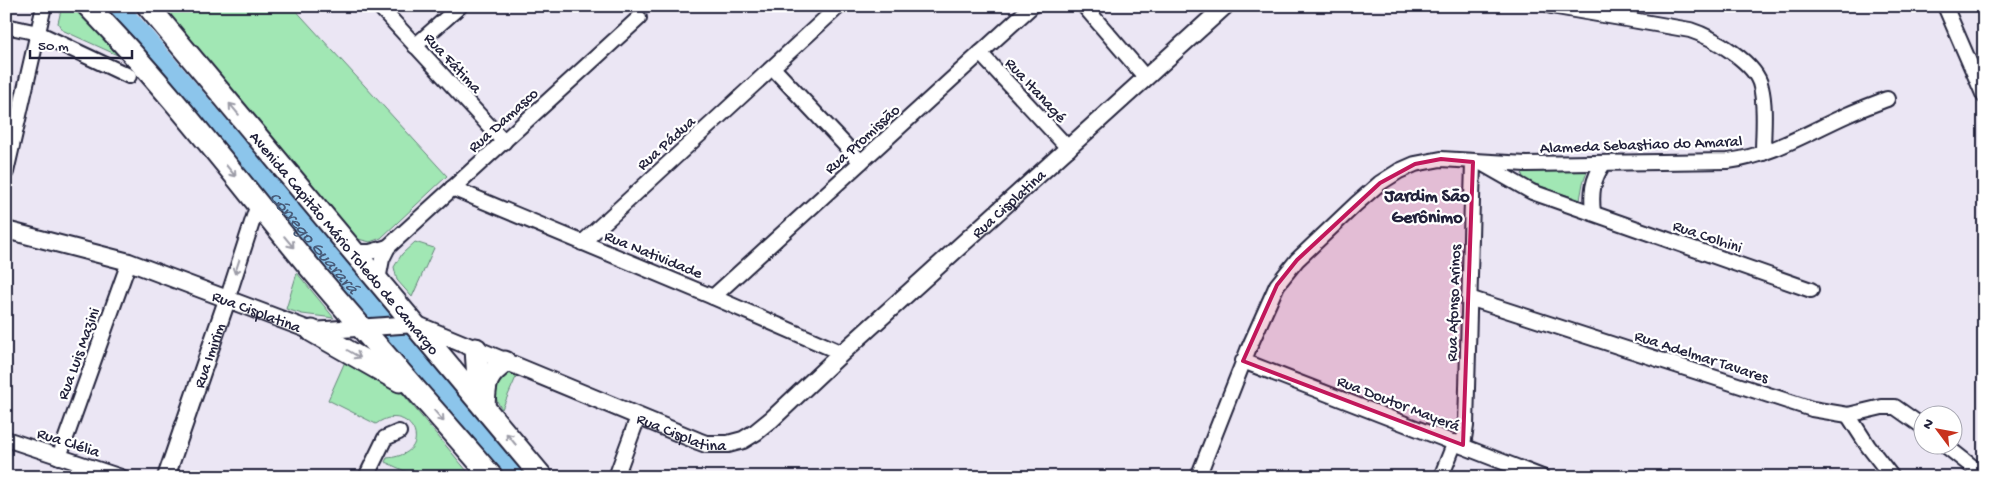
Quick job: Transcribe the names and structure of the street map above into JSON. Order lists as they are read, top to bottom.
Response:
{
  "streets": {
    "main road": ["Avenida Capitão Mário Toledo de Camargo"],
    "street": [
      "Rua Fátima",
      "Rua Itanagé",
      "Rua Damasco",
      "Rua Promissão",
      "Rua Pádua",
      "Alameda Sebastiao do Amaral",
      "Rua Cisplatina",
      "Rua Colhini",
      "Rua Natividade",
      "Rua Afonso Arinos",
      "Rua Luis Mazini",
      "Rua Imirim",
      "Rua Adelmar Tavares",
      "Rua Doutor Mayerá",
      "Rua Clélia"
    ]
  },
  "crossings": [
    ["Rua Fátima", "Rua Damasco"],
    ["Rua Itanagé", "Rua Promissão"],
    ["Rua Itanagé", "Rua Cisplatina"],
    ["Rua Damasco", "Avenida Capitão Mário Toledo de Camargo"],
    ["Rua Damasco", "Rua Natividade"],
    ["Rua Promissão", "Rua Natividade"],
    ["Rua Pádua", "Rua Natividade"],
    ["Alameda Sebastiao do Amaral", "Rua Colhini"],
    ["Alameda Sebastiao do Amaral", "Rua Afonso Arinos"],
    ["Alameda Sebastiao do Amaral", "Rua Doutor Mayerá"],
    ["Rua Cisplatina", "Avenida Capitão Mário Toledo de Camargo"],
    ["Rua Cisplatina", "Rua Natividade"],
    ["Rua Cisplatina", "Rua Luis Mazini"],
    ["Rua Cisplatina", "Rua Imirim"],
    ["Rua Colhini", "Rua Afonso Arinos"],
    ["Rua Afonso Arinos", "Rua Adelmar Tavares"],
    ["Rua Afonso Arinos", "Rua Doutor Mayerá"],
    ["Rua Luis Mazini", "Rua Clélia"]
  ],
  "one_way": ["Rua Imirim"],
  "districts": ["Jardim São Gerônimo"],
  "water": ["Córrego Guarará"],
  "scale_bar": "50 m",
  "north": "top left"
}
